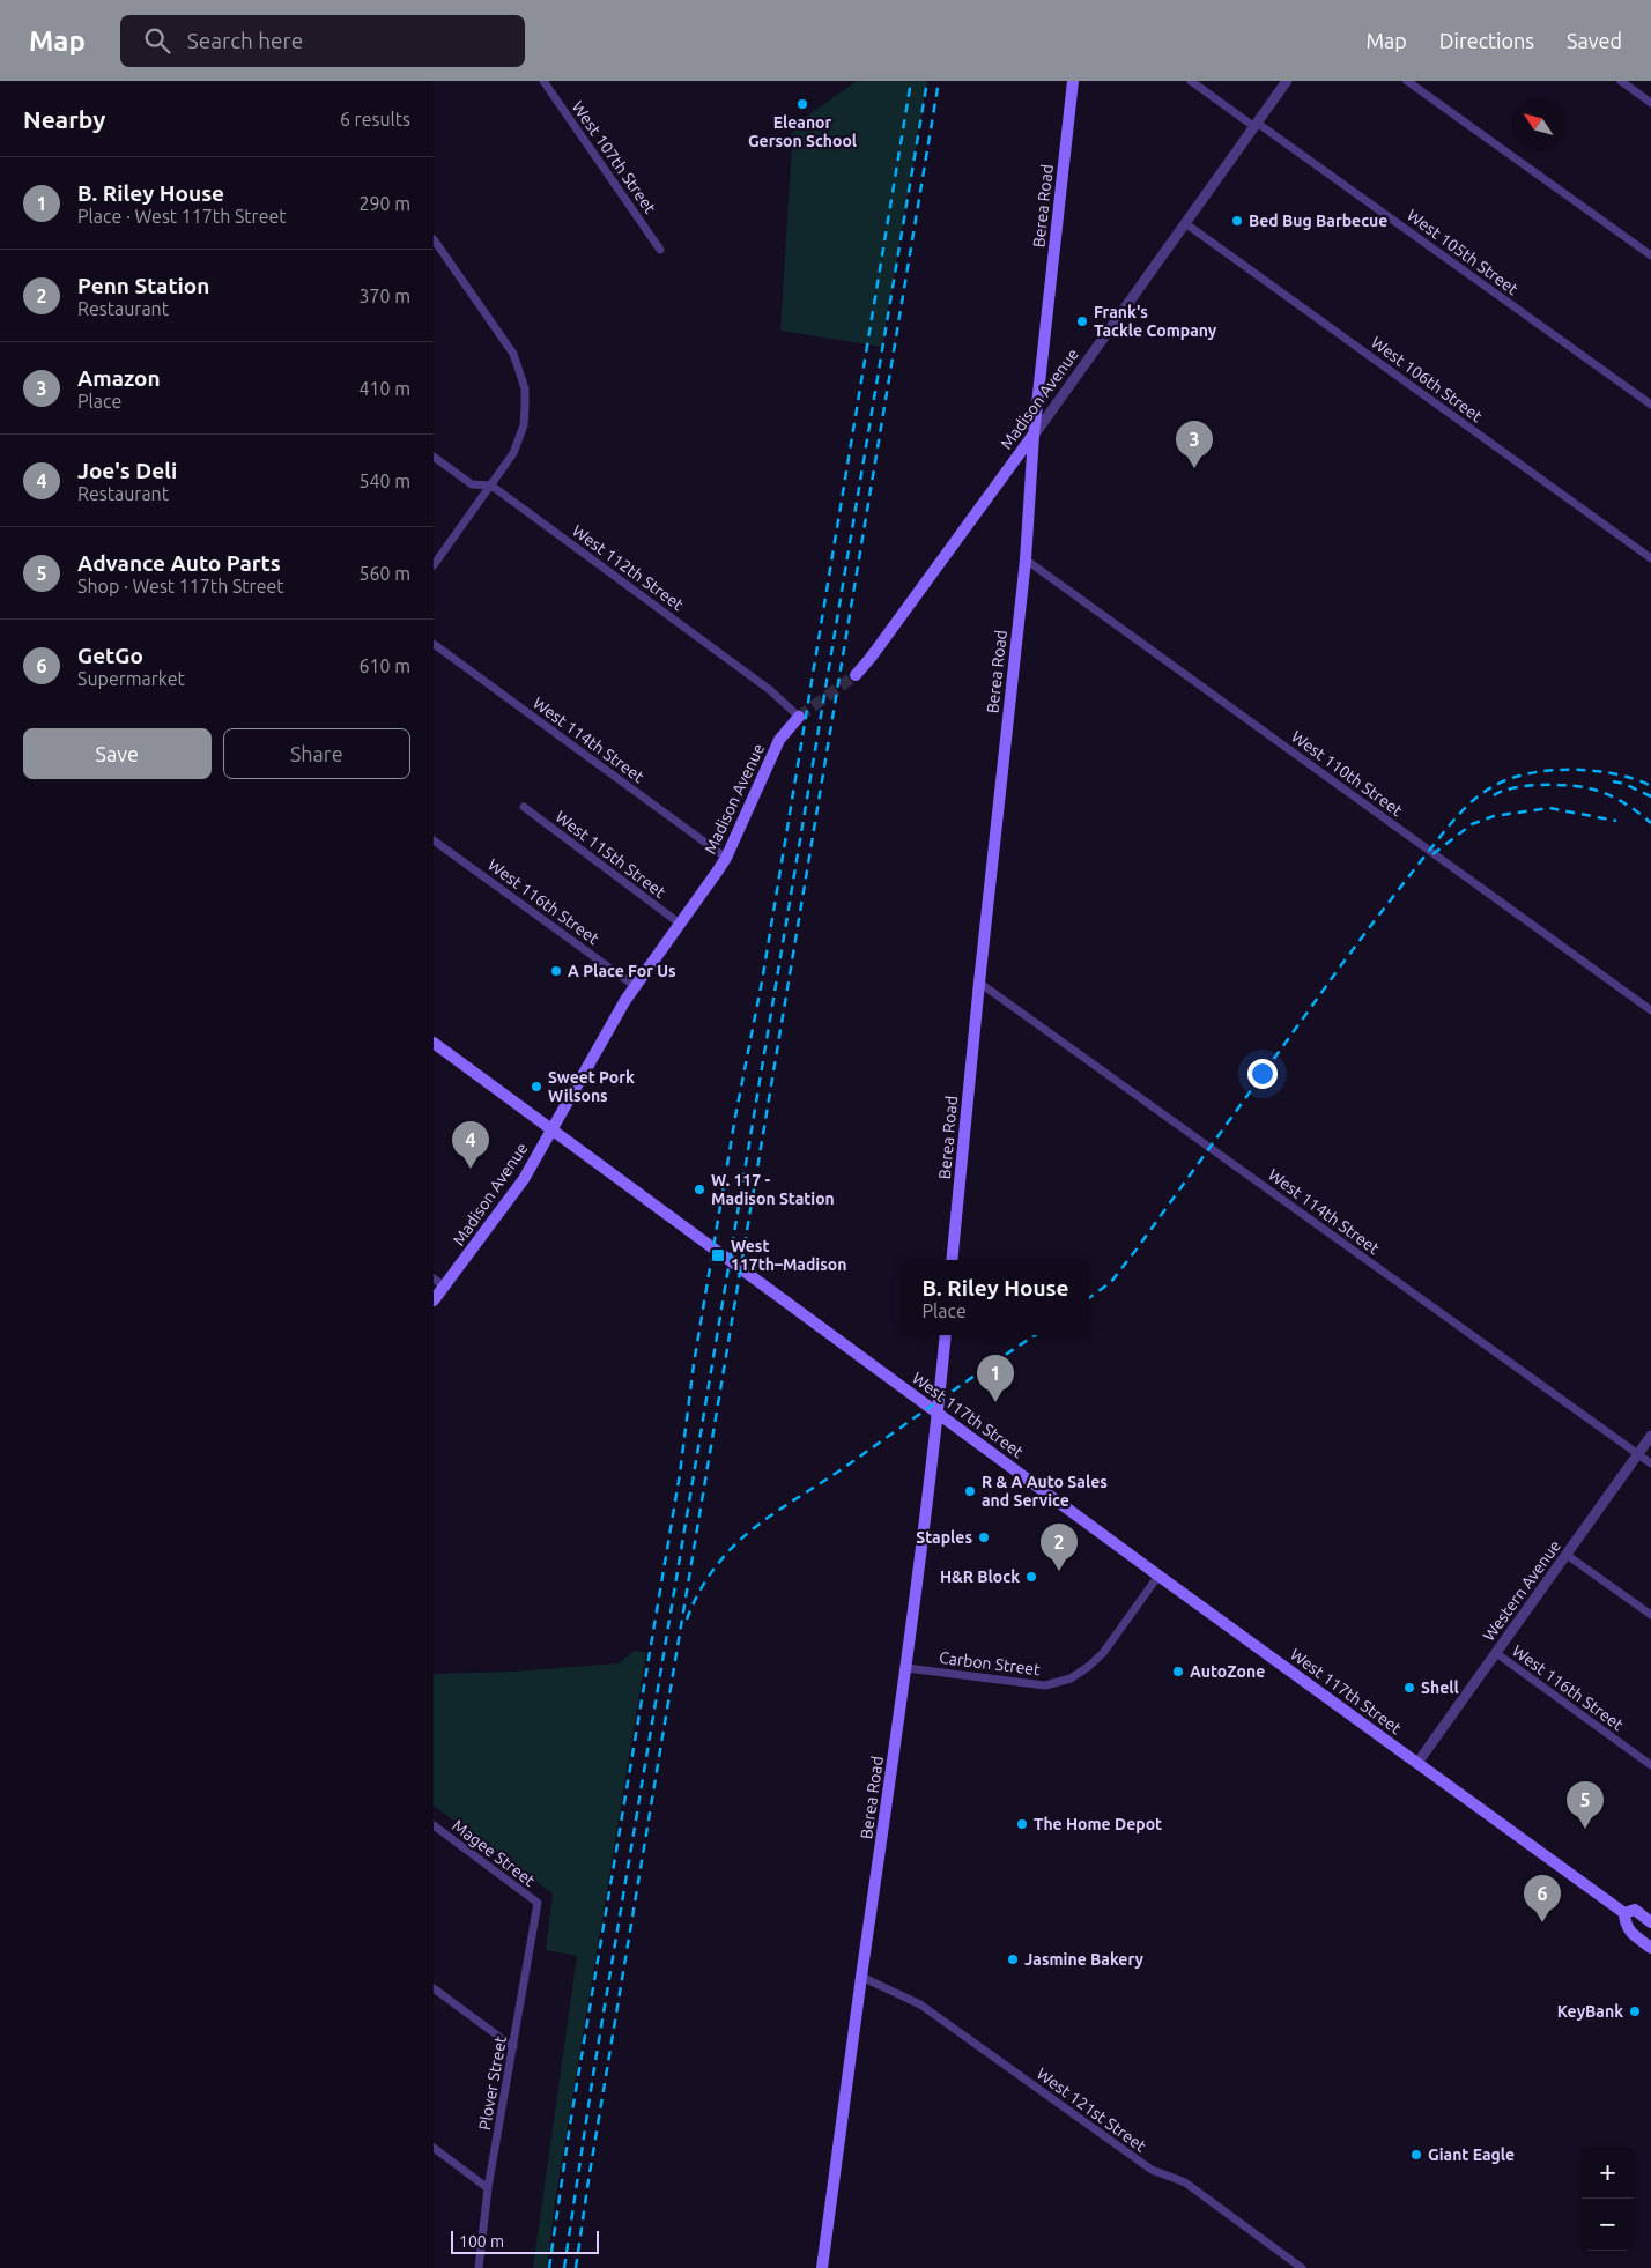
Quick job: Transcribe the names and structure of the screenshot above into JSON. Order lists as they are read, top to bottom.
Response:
{
  "streets": {
    "main road": ["Berea Road", "Madison Avenue", "West 117th Street"],
    "street": [
      "West 107th Street",
      "West 105th Street",
      "West 106th Street",
      "West 112th Street",
      "West 114th Street",
      "West 110th Street",
      "West 115th Street",
      "West 116th Street",
      "Western Avenue",
      "Carbon Street",
      "Magee Street",
      "Plover Street",
      "West 121st Street"
    ]
  },
  "crossings": [
    ["Berea Road", "Madison Avenue"],
    ["Berea Road", "West 114th Street"],
    ["Berea Road", "West 110th Street"],
    ["Berea Road", "West 117th Street"],
    ["Berea Road", "Carbon Street"],
    ["Berea Road", "West 121st Street"],
    ["West 105th Street", "Madison Avenue"],
    ["West 106th Street", "Madison Avenue"],
    ["Madison Avenue", "West 112th Street"],
    ["Madison Avenue", "West 114th Street"],
    ["Madison Avenue", "West 115th Street"],
    ["Madison Avenue", "West 116th Street"],
    ["Madison Avenue", "West 117th Street"],
    ["West 114th Street", "Western Avenue"],
    ["West 116th Street", "Western Avenue"],
    ["West 117th Street", "Western Avenue"],
    ["West 117th Street", "Carbon Street"],
    ["Magee Street", "Plover Street"]
  ],
  "places": {
    "other": [
      "Eleanor Gerson School",
      "Bed Bug Barbecue",
      "Frank's Tackle Company",
      "A Place For Us",
      "Sweet Pork Wilsons",
      "W. 117 - Madison Station",
      "R & A Auto Sales and Service",
      "Staples",
      "H&R Block",
      "AutoZone",
      "Shell",
      "The Home Depot",
      "Jasmine Bakery",
      "KeyBank",
      "Giant Eagle"
    ],
    "transit": ["West 117th–Madison"]
  },
  "scale_bar": "100 m",
  "north": "top left",
  "page": {
    "header": "Map",
    "search": "Search here",
    "nav": ["Map", "Directions", "Saved"],
    "heading": ["Nearby", "6 results"],
    "list": [
      {
        "mark": "1",
        "name": "B. Riley House",
        "note": "Place · West 117th Street",
        "value": "290 m"
      },
      {
        "mark": "2",
        "name": "Penn Station",
        "note": "Restaurant",
        "value": "370 m"
      },
      {
        "mark": "3",
        "name": "Amazon",
        "note": "Place",
        "value": "410 m"
      },
      {
        "mark": "4",
        "name": "Joe's Deli",
        "note": "Restaurant",
        "value": "540 m"
      },
      {
        "mark": "5",
        "name": "Advance Auto Parts",
        "note": "Shop · West 117th Street",
        "value": "560 m"
      },
      {
        "mark": "6",
        "name": "GetGo",
        "note": "Supermarket",
        "value": "610 m"
      }
    ],
    "pins": [
      "3",
      "4",
      "1",
      "2",
      "5",
      "6"
    ],
    "buttons": ["Save", "Share"],
    "popup": ["B. Riley House", "Place"],
    "map_buttons": ["+", "−"],
    "scale": "100 m"
  }
}
